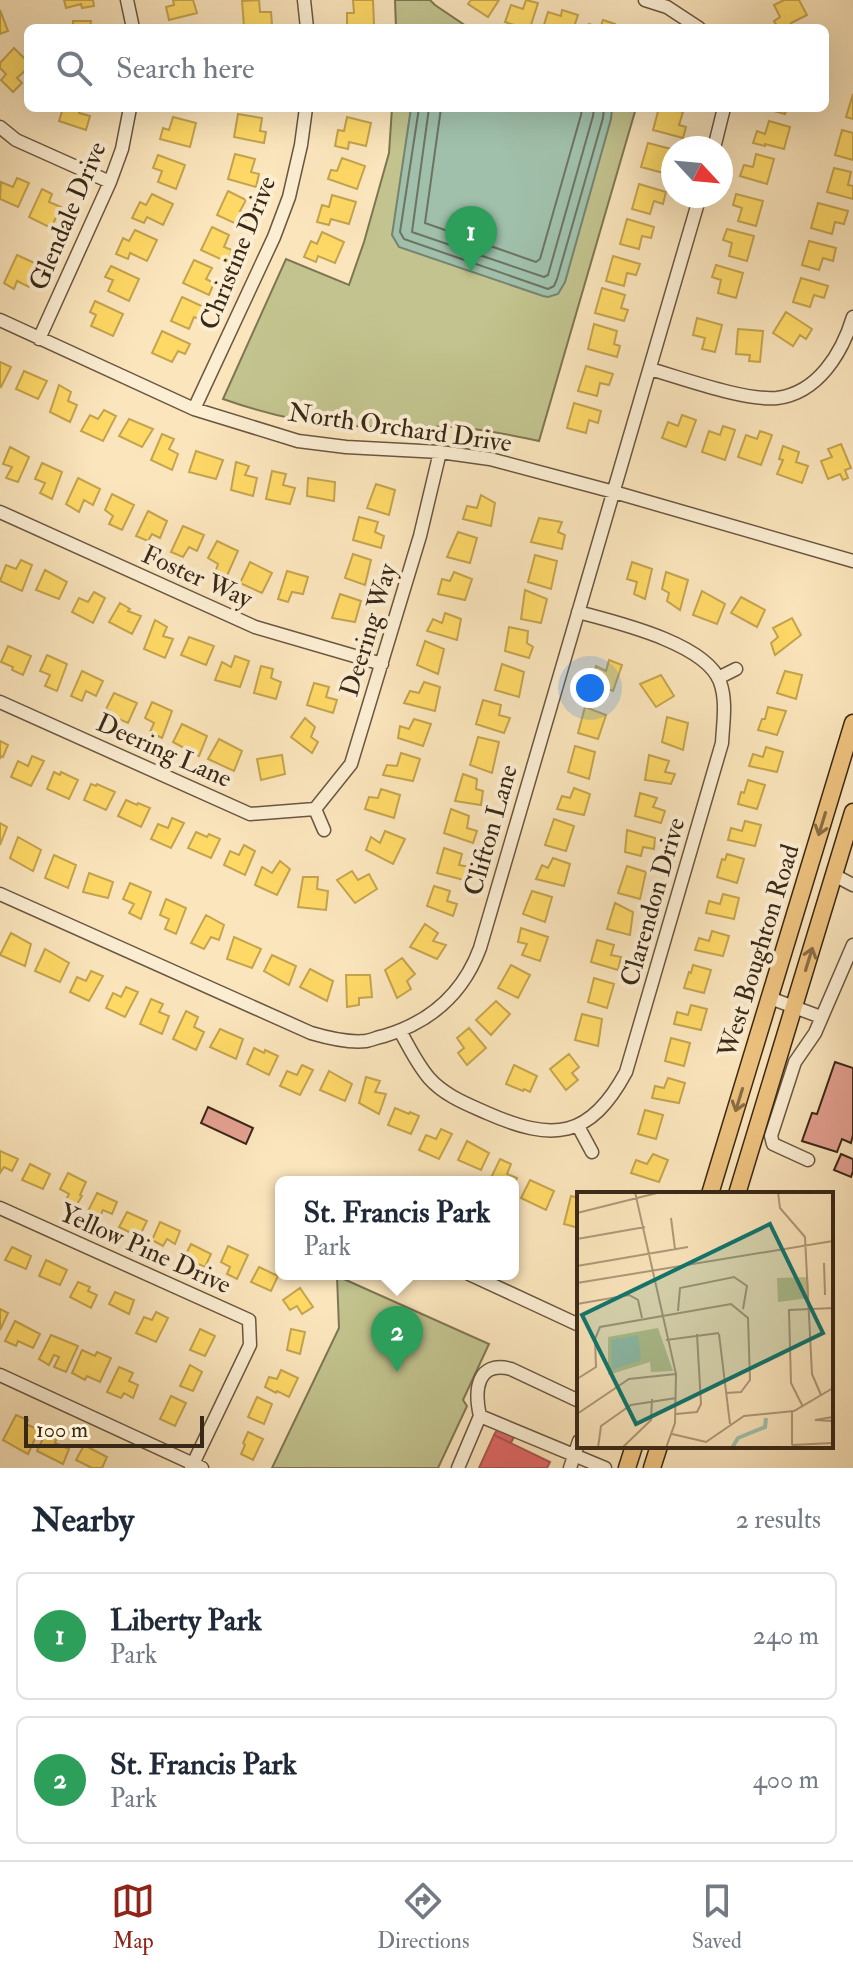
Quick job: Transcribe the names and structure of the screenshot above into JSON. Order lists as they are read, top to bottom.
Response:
{
  "streets": {
    "main road": ["West Boughton Road"],
    "street": [
      "Glendale Drive",
      "Christine Drive",
      "North Orchard Drive",
      "Foster Way",
      "Deering Way",
      "Deering Lane",
      "Clifton Lane",
      "Clarendon Drive",
      "Yellow Pine Drive"
    ]
  },
  "crossings": [
    ["Glendale Drive", "North Orchard Drive"],
    ["Christine Drive", "North Orchard Drive"],
    ["North Orchard Drive", "Deering Way"],
    ["North Orchard Drive", "Clifton Lane"],
    ["Foster Way", "Deering Way"],
    ["Deering Way", "Deering Lane"]
  ],
  "scale_bar": "100 m",
  "north": "bottom right",
  "page": {
    "search": "Search here",
    "pins": ["1", "2"],
    "popup": ["St. Francis Park", "Park"],
    "scale": "100 m",
    "heading": ["Nearby", "2 results"],
    "list": [
      {
        "mark": "1",
        "name": "Liberty Park",
        "note": "Park",
        "value": "240 m"
      },
      {
        "mark": "2",
        "name": "St. Francis Park",
        "note": "Park",
        "value": "400 m"
      }
    ],
    "nav": ["Map", "Directions", "Saved"]
  }
}
